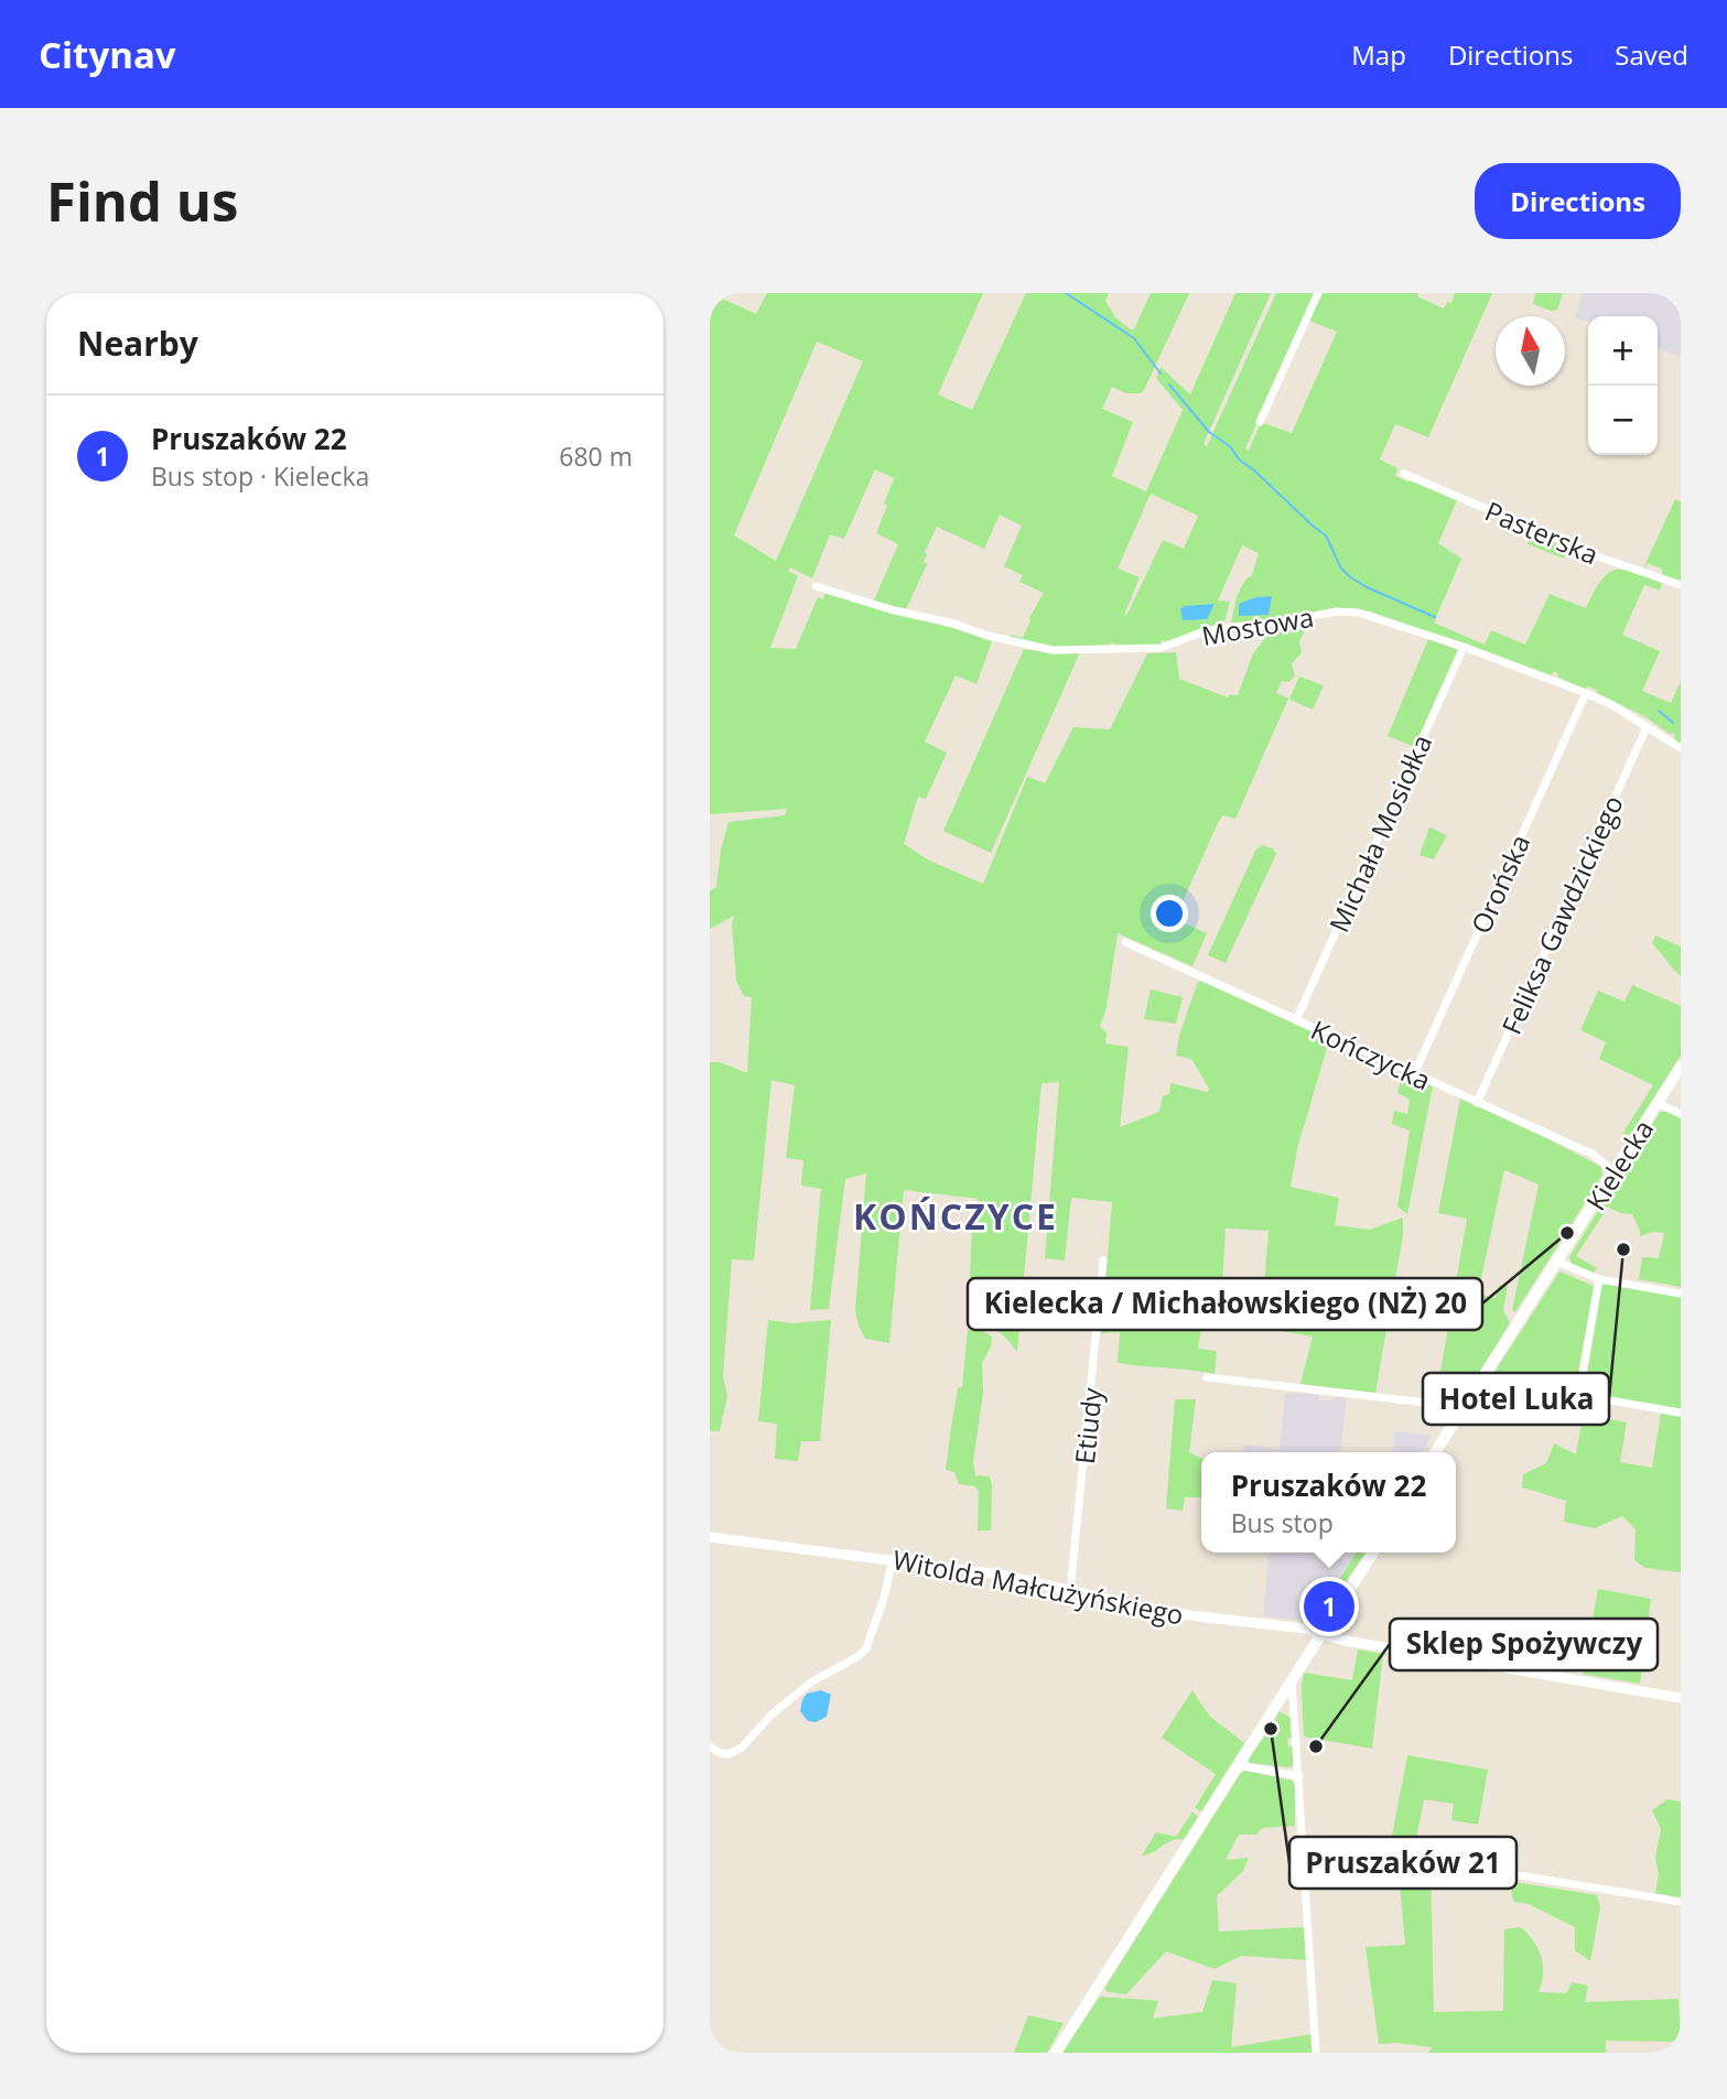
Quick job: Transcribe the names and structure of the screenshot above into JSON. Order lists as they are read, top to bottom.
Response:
{
  "streets": {
    "main road": ["Kielecka"],
    "street": [
      "Pasterska",
      "Mostowa",
      "Michała Mosiołka",
      "Orońska",
      "Feliksa Gawdzickiego",
      "Kończycka",
      "Etiudy",
      "Witolda Małcużyńskiego"
    ]
  },
  "crossings": [
    ["Mostowa", "Michała Mosiołka"],
    ["Mostowa", "Orońska"],
    ["Mostowa", "Feliksa Gawdzickiego"],
    ["Michała Mosiołka", "Kończycka"],
    ["Orońska", "Kończycka"],
    ["Feliksa Gawdzickiego", "Kończycka"],
    ["Kończycka", "Kielecka"],
    ["Etiudy", "Witolda Małcużyńskiego"]
  ],
  "districts": ["KOŃCZYCE"],
  "places": [
    "Kielecka / Michałowskiego (NŻ) 20",
    "Hotel Luka",
    "Pruszaków 21",
    "Sklep Spożywczy"
  ],
  "north": "top",
  "page": {
    "header": "Citynav",
    "nav": ["Map", "Directions", "Saved"],
    "buttons": "Directions",
    "title": "Find us",
    "heading": "Nearby",
    "map_buttons": ["+", "−"],
    "list": [
      {
        "mark": "1",
        "name": "Pruszaków 22",
        "note": "Bus stop · Kielecka",
        "value": "680 m"
      }
    ],
    "popup": ["Pruszaków 22", "Bus stop"],
    "pins": "1"
  }
}
